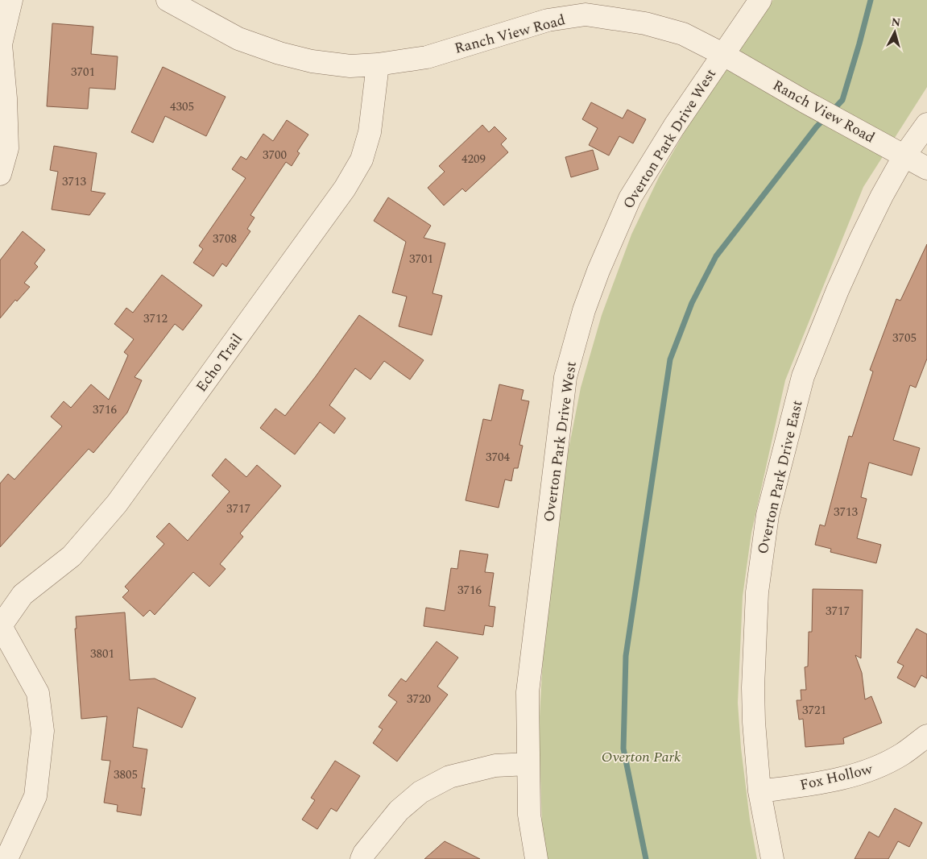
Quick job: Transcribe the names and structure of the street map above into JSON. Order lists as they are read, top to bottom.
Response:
{
  "streets": {
    "street": [
      "Ranch View Road",
      "Overton Park Drive West",
      "Echo Trail",
      "Overton Park Drive East",
      "Fox Hollow"
    ]
  },
  "crossings": [
    ["Ranch View Road", "Overton Park Drive West"],
    ["Ranch View Road", "Echo Trail"],
    ["Ranch View Road", "Overton Park Drive East"],
    ["Overton Park Drive East", "Fox Hollow"]
  ],
  "parks": ["Overton Park"],
  "house_numbers": [
    "3701",
    "4305",
    "3700",
    "4209",
    "3713",
    "3708",
    "3701",
    "3712",
    "3705",
    "3716",
    "3704",
    "3717",
    "3713",
    "3716",
    "3717",
    "3801",
    "3720",
    "3721",
    "3805"
  ],
  "north": "top"
}
